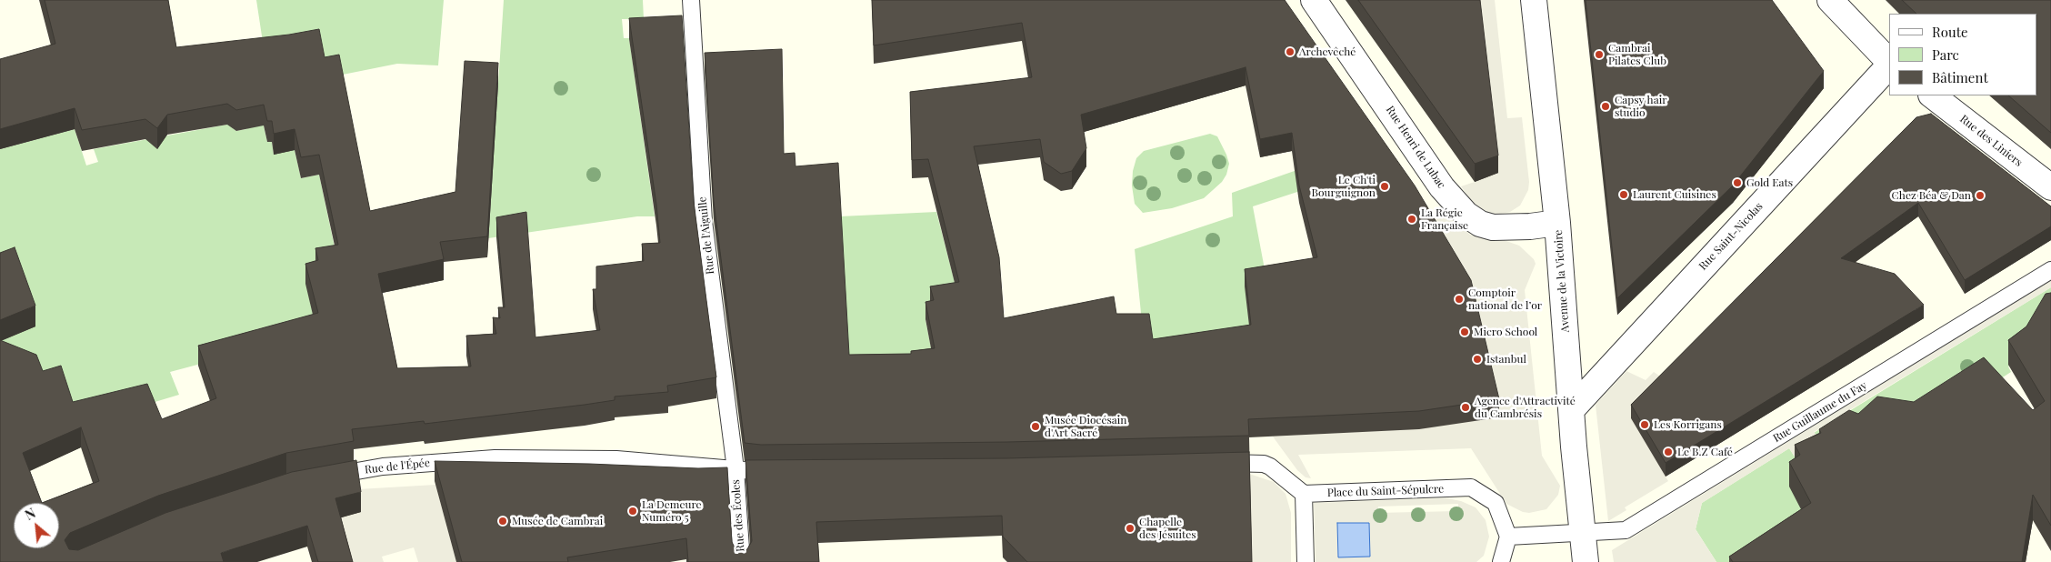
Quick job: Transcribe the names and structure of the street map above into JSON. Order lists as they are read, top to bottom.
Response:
{
  "streets": {
    "street": [
      "Rue des Liniers",
      "Rue Henri de Lubac",
      "Rue Saint-Nicolas",
      "Avenue de la Victoire"
    ],
    "lane": [
      "Rue de l'Aiguille",
      "Rue Guillaume du Fay",
      "Rue de l'Épée",
      "Place du Saint-Sépulcre",
      "Rue des Écoles"
    ]
  },
  "crossings": [
    ["Rue Henri de Lubac", "Avenue de la Victoire"],
    ["Rue de l'Aiguille", "Rue de l'Épée"],
    ["Rue de l'Aiguille", "Rue des Écoles"],
    ["Rue Saint-Nicolas", "Avenue de la Victoire"],
    ["Avenue de la Victoire", "Rue Guillaume du Fay"],
    ["Rue de l'Épée", "Rue des Écoles"]
  ],
  "places": [
    "Archevêché",
    "Cambrai Pilates Club",
    "Capsy hair studio",
    "Gold Eats",
    "Le Ch'ti Bourguignon",
    "Laurent Cuisines",
    "Chez Béa & Dan",
    "La Régie Française",
    "Comptoir national de l’or",
    "Micro School",
    "Istanbul",
    "Agence d'Attractivité du Cambrésis",
    "Les Korrigans",
    "Musée Diocésain d'Art Sacré",
    "Le B.Z Café",
    "La Demeure Numéro 5",
    "Musée de Cambrai",
    "Chapelle des Jésuites"
  ],
  "legend": ["Route", "Parc", "Bâtiment"],
  "north": "top left"
}
